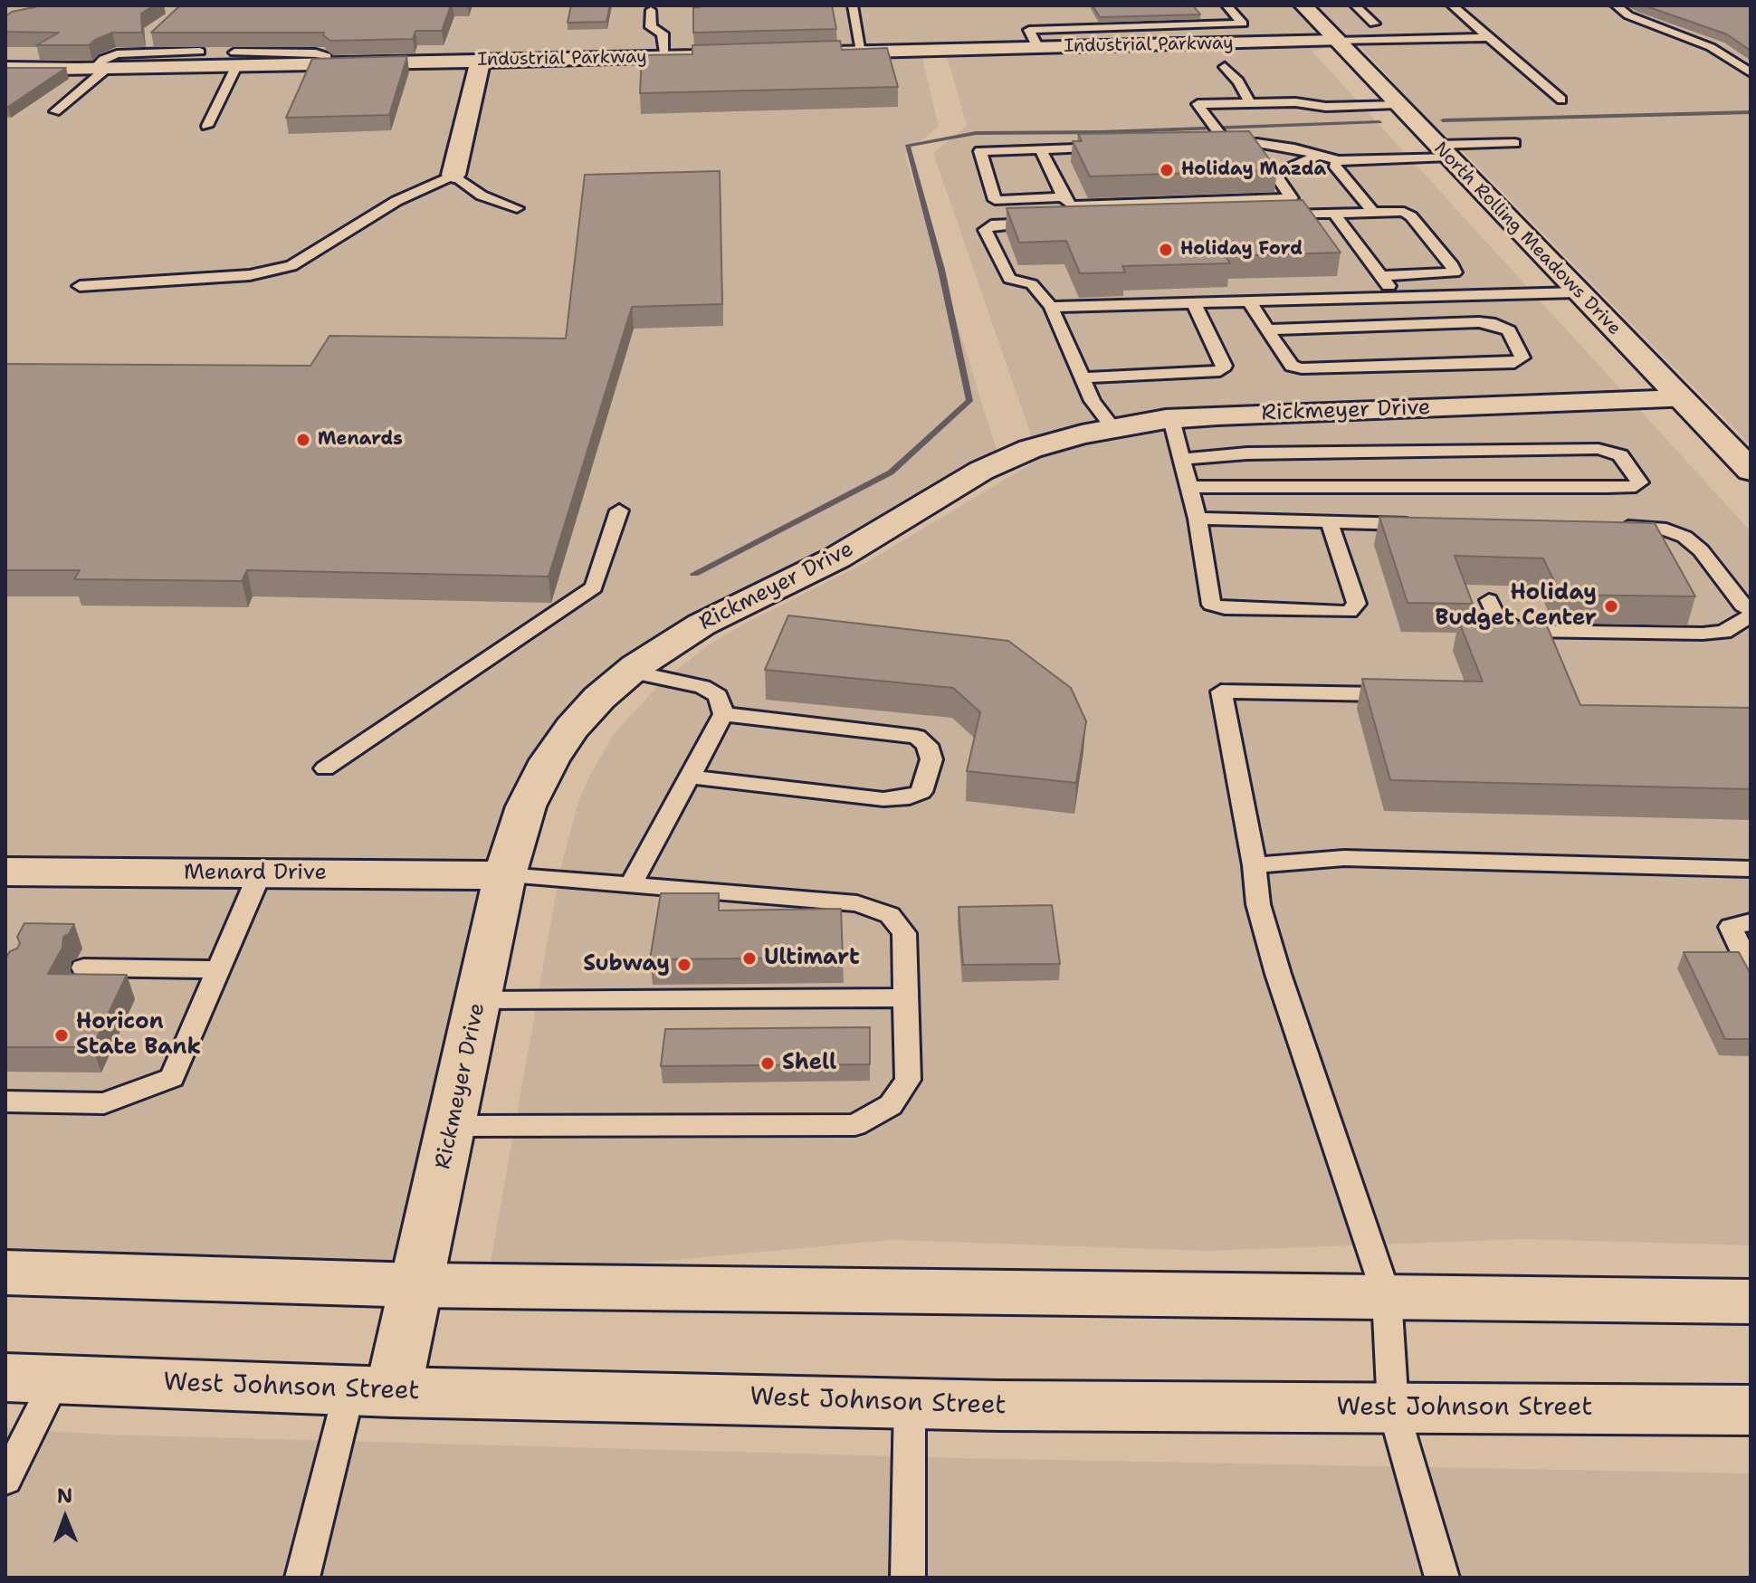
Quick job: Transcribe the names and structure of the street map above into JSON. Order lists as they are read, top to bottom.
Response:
{
  "streets": {
    "street": [
      "Industrial Parkway",
      "North Rolling Meadows Drive",
      "Rickmeyer Drive",
      "Menard Drive",
      "West Johnson Street"
    ]
  },
  "crossings": [
    ["Industrial Parkway", "North Rolling Meadows Drive"],
    ["North Rolling Meadows Drive", "Rickmeyer Drive"],
    ["Rickmeyer Drive", "Menard Drive"],
    ["Rickmeyer Drive", "West Johnson Street"]
  ],
  "places": [
    "Holiday Mazda",
    "Holiday Ford",
    "Menards",
    "Holiday Budget Center",
    "Ultimart",
    "Subway",
    "Horicon State Bank",
    "Shell"
  ],
  "north": "top"
}
